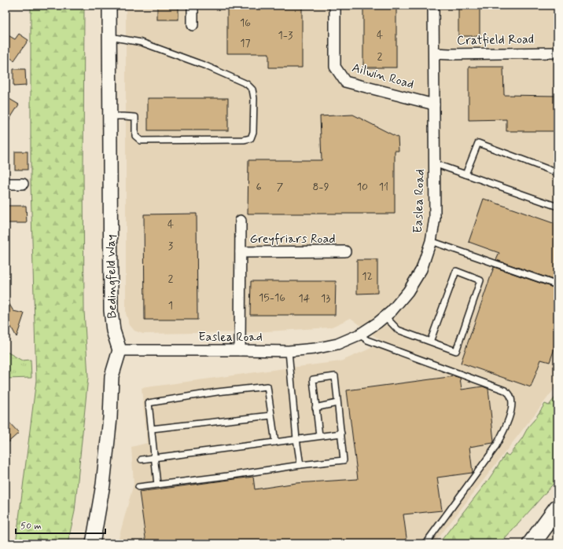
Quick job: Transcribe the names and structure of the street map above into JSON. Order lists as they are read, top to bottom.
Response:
{
  "streets": {
    "street": [
      "Cratfield Road",
      "Ailwin Road",
      "Easlea Road",
      "Greyfriars Road",
      "Bedingfeld Way"
    ]
  },
  "crossings": [
    ["Cratfield Road", "Easlea Road"],
    ["Ailwin Road", "Easlea Road"],
    ["Easlea Road", "Greyfriars Road"],
    ["Easlea Road", "Bedingfeld Way"]
  ],
  "house_numbers": [
    "16",
    "1-3",
    "4",
    "17",
    "2",
    "6",
    "7",
    "8-9",
    "10",
    "11",
    "4",
    "3",
    "12",
    "2",
    "15-16",
    "14",
    "13",
    "1"
  ],
  "scale_bar": "50 m"
}
